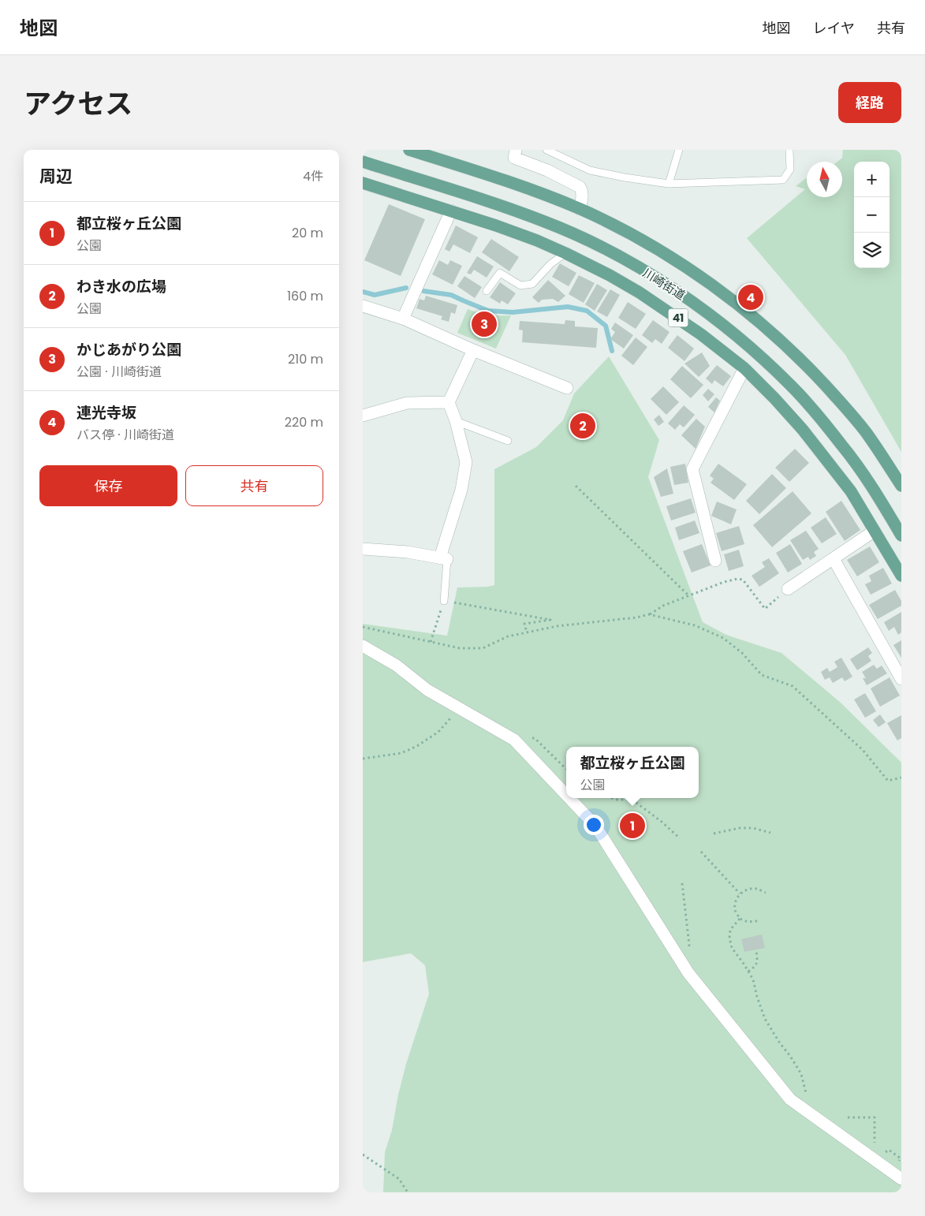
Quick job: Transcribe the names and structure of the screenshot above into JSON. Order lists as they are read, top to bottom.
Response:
{
  "streets": {
    "main road": ["川崎街道", "41"]
  },
  "north": "top",
  "page": {
    "header": "地図",
    "nav": ["地図", "レイヤ", "共有"],
    "title": "アクセス",
    "buttons": [
      "経路",
      ["保存", "共有"]
    ],
    "heading": ["周辺", "4件"],
    "map_buttons": ["+", "−"],
    "list": [
      {
        "mark": "1",
        "name": "都立桜ヶ丘公園",
        "note": "公園",
        "value": "20 m"
      },
      {
        "mark": "2",
        "name": "わき水の広場",
        "note": "公園",
        "value": "160 m"
      },
      {
        "mark": "3",
        "name": "かじあがり公園",
        "note": "公園 · 川崎街道",
        "value": "210 m"
      },
      {
        "mark": "4",
        "name": "連光寺坂",
        "note": "バス停 · 川崎街道",
        "value": "220 m"
      }
    ],
    "pins": [
      "4",
      "3",
      "2",
      "1"
    ],
    "popup": ["都立桜ヶ丘公園", "公園"]
  }
}
